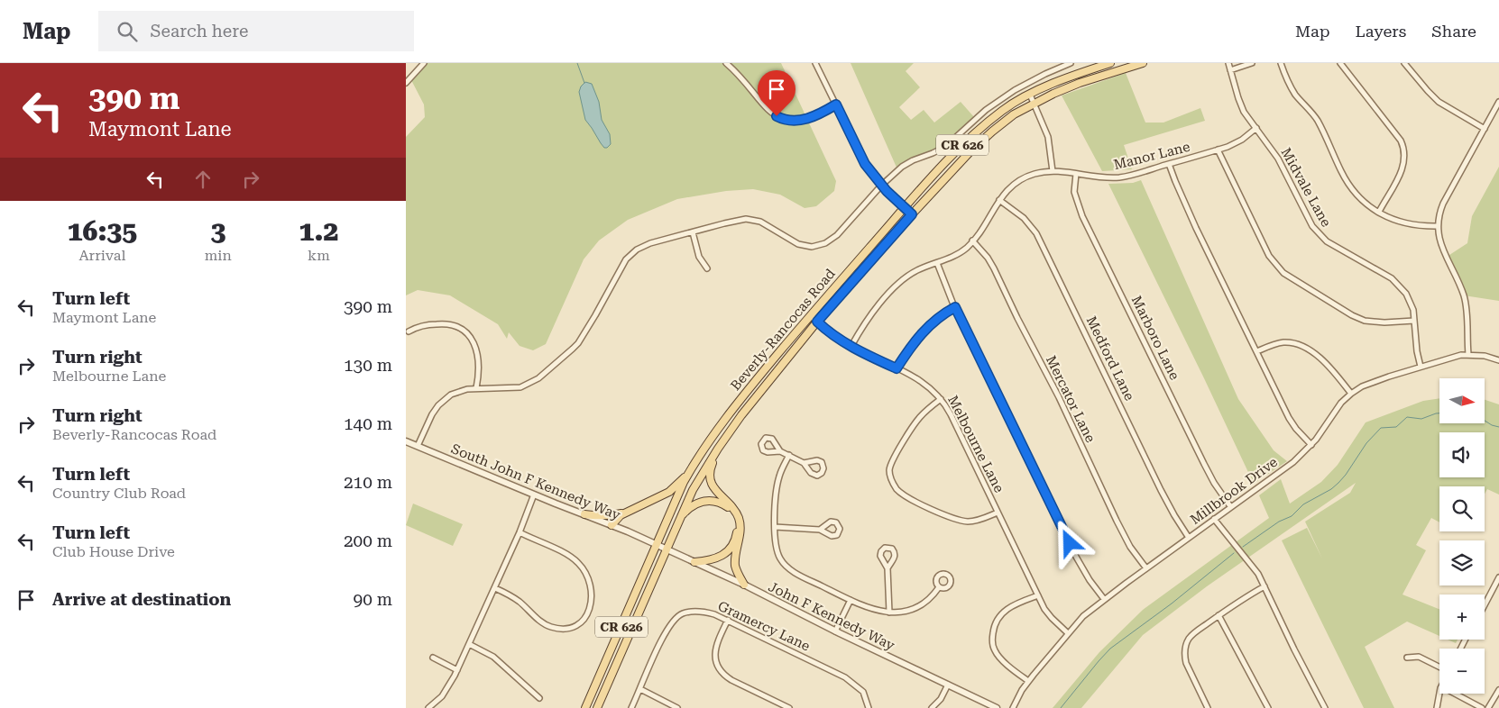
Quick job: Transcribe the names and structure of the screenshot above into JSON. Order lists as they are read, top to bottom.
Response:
{
  "streets": {
    "main road": ["CR 626", "Beverly-Rancocas Road"],
    "street": [
      "Manor Lane",
      "Midvale Lane",
      "Marboro Lane",
      "Medford Lane",
      "Mercator Lane",
      "Melbourne Lane",
      "South John F Kennedy Way",
      "Millbrook Drive",
      "John F Kennedy Way",
      "Gramercy Lane"
    ]
  },
  "crossings": [
    ["Manor Lane", "Midvale Lane"],
    ["Manor Lane", "Marboro Lane"],
    ["Manor Lane", "Medford Lane"],
    ["Manor Lane", "Mercator Lane"],
    ["Manor Lane", "Melbourne Lane"],
    ["Midvale Lane", "Millbrook Drive"],
    ["Beverly-Rancocas Road", "Melbourne Lane"],
    ["Beverly-Rancocas Road", "South John F Kennedy Way"],
    ["Beverly-Rancocas Road", "John F Kennedy Way"],
    ["Marboro Lane", "Millbrook Drive"],
    ["Medford Lane", "Millbrook Drive"],
    ["Mercator Lane", "Millbrook Drive"],
    ["Melbourne Lane", "Millbrook Drive"],
    ["South John F Kennedy Way", "John F Kennedy Way"]
  ],
  "north": "right",
  "page": {
    "header": "Map",
    "search": "Search here",
    "nav": ["Map", "Layers", "Share"],
    "turn": ["390 m", "Maymont Lane"],
    "eta": [
      "16:35",
      "Arrival",
      "3",
      "min",
      "1.2",
      "km"
    ],
    "list": [
      {
        "name": "Turn left",
        "note": "Maymont Lane",
        "value": "390 m"
      },
      {
        "name": "Turn right",
        "note": "Melbourne Lane",
        "value": "130 m"
      },
      {
        "name": "Turn right",
        "note": "Beverly-Rancocas Road",
        "value": "140 m"
      },
      {
        "name": "Turn left",
        "note": "Country Club Road",
        "value": "210 m"
      },
      {
        "name": "Turn left",
        "note": "Club House Drive",
        "value": "200 m"
      },
      {
        "name": "Arrive at destination",
        "value": "90 m"
      }
    ],
    "map_buttons": ["+", "−"]
  }
}
